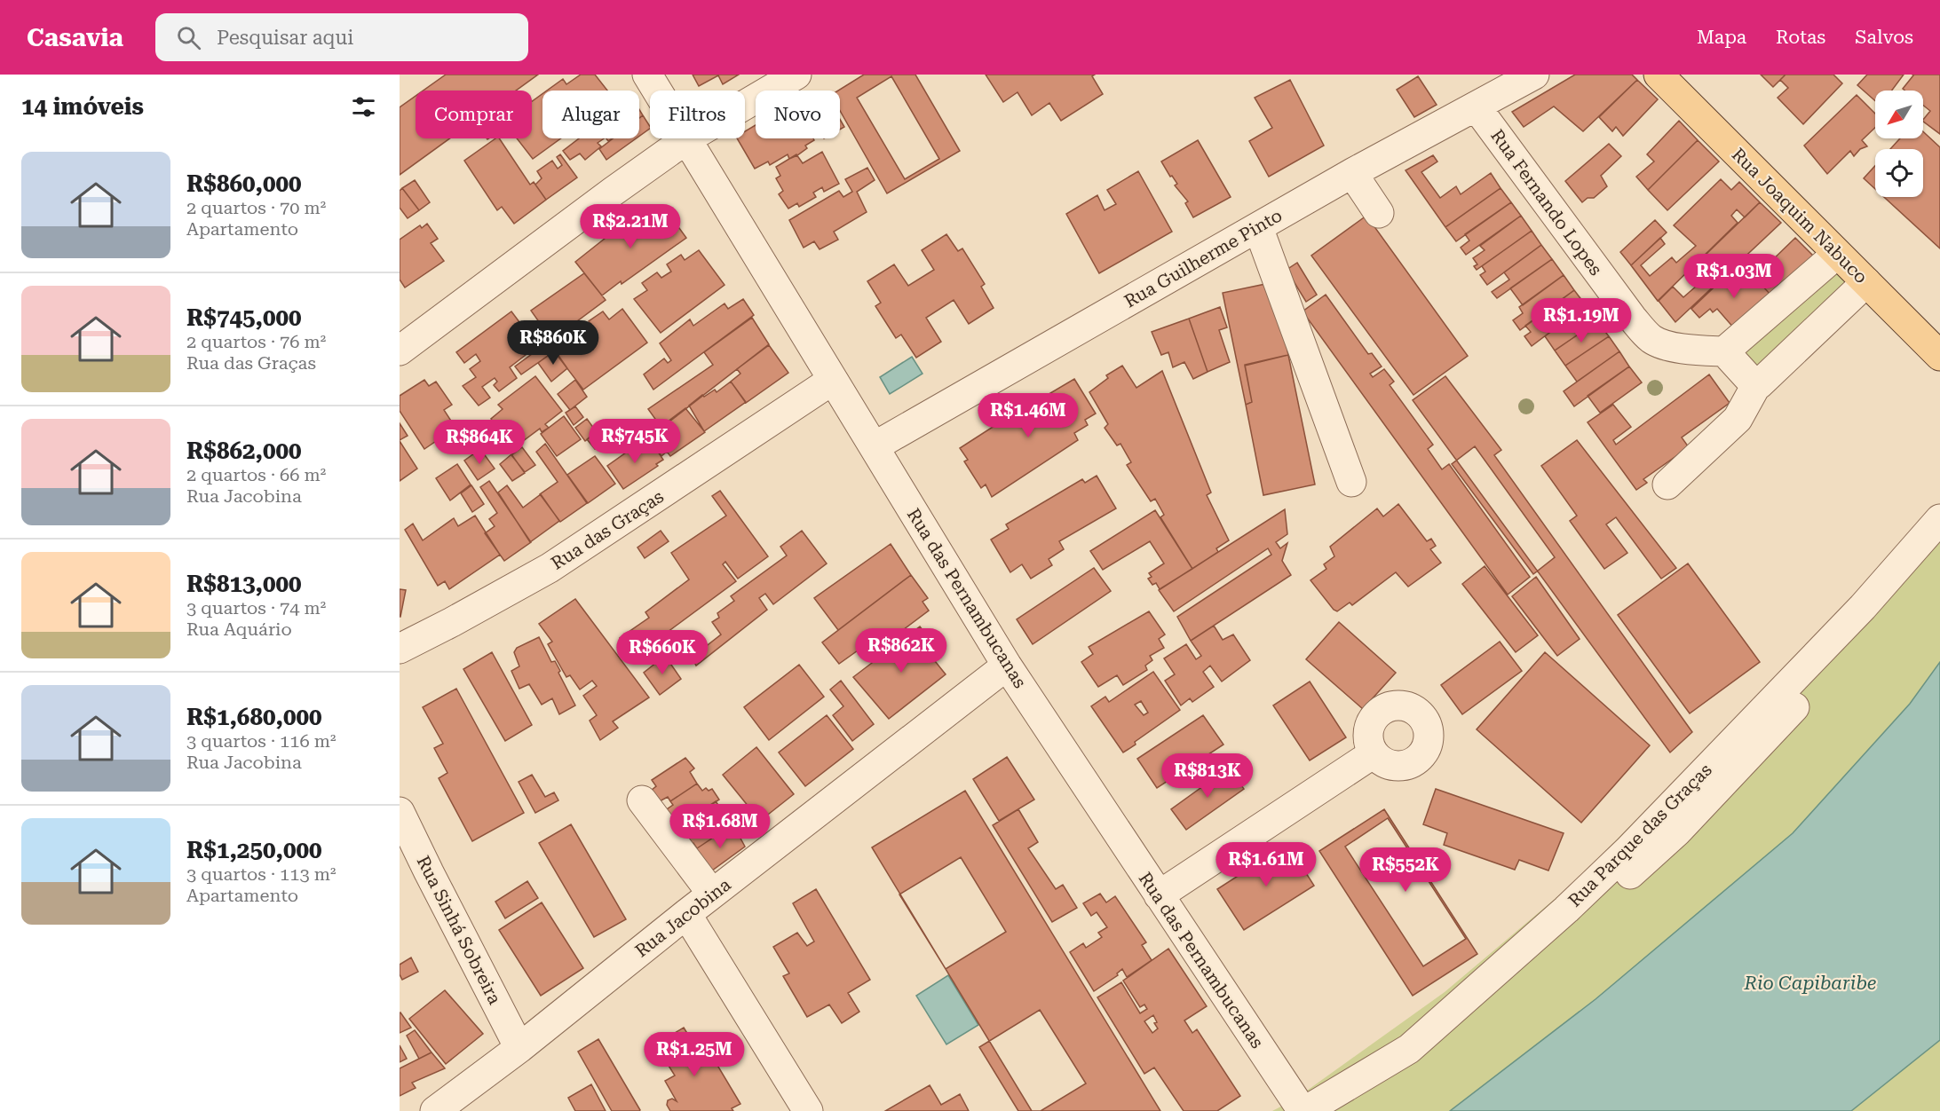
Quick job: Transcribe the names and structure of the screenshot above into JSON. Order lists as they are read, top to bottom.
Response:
{
  "streets": {
    "main road": ["Rua Joaquim Nabuco"],
    "street": [
      "Rua Fernando Lopes",
      "Rua Guilherme Pinto",
      "Rua das Graças",
      "Rua das Pernambucanas",
      "Rua Parque das Graças",
      "Rua Jacobina",
      "Rua Sinhá Sobreira"
    ]
  },
  "crossings": [
    ["Rua Fernando Lopes", "Rua Guilherme Pinto"],
    ["Rua Guilherme Pinto", "Rua das Pernambucanas"],
    ["Rua das Graças", "Rua das Pernambucanas"],
    ["Rua das Pernambucanas", "Rua Parque das Graças"],
    ["Rua das Pernambucanas", "Rua Jacobina"],
    ["Rua Jacobina", "Rua Sinhá Sobreira"]
  ],
  "water": ["Rio Capibaribe"],
  "north": "bottom left",
  "page": {
    "header": "Casavia",
    "search": "Pesquisar aqui",
    "nav": ["Mapa", "Rotas", "Salvos"],
    "heading": "14 imóveis",
    "chip": [
      "Comprar",
      "Alugar",
      "Filtros",
      "Novo"
    ],
    "list": [
      {
        "name": "R$860,000",
        "note": "2 quartos · 70 m² · Apartamento"
      },
      {
        "name": "R$745,000",
        "note": "2 quartos · 76 m² · Rua das Graças"
      },
      {
        "name": "R$862,000",
        "note": "2 quartos · 66 m² · Rua Jacobina"
      },
      {
        "name": "R$813,000",
        "note": "3 quartos · 74 m² · Rua Aquário"
      },
      {
        "name": "R$1,680,000",
        "note": "3 quartos · 116 m² · Rua Jacobina"
      },
      {
        "name": "R$1,250,000",
        "note": "3 quartos · 113 m² · Apartamento"
      }
    ],
    "price": [
      "R$2.21M",
      "R$1.03M",
      "R$1.19M",
      "R$860K",
      "R$1.46M",
      "R$745K",
      "R$864K",
      "R$862K",
      "R$660K",
      "R$813K",
      "R$1.68M",
      "R$1.61M",
      "R$552K",
      "R$1.25M"
    ]
  }
}
